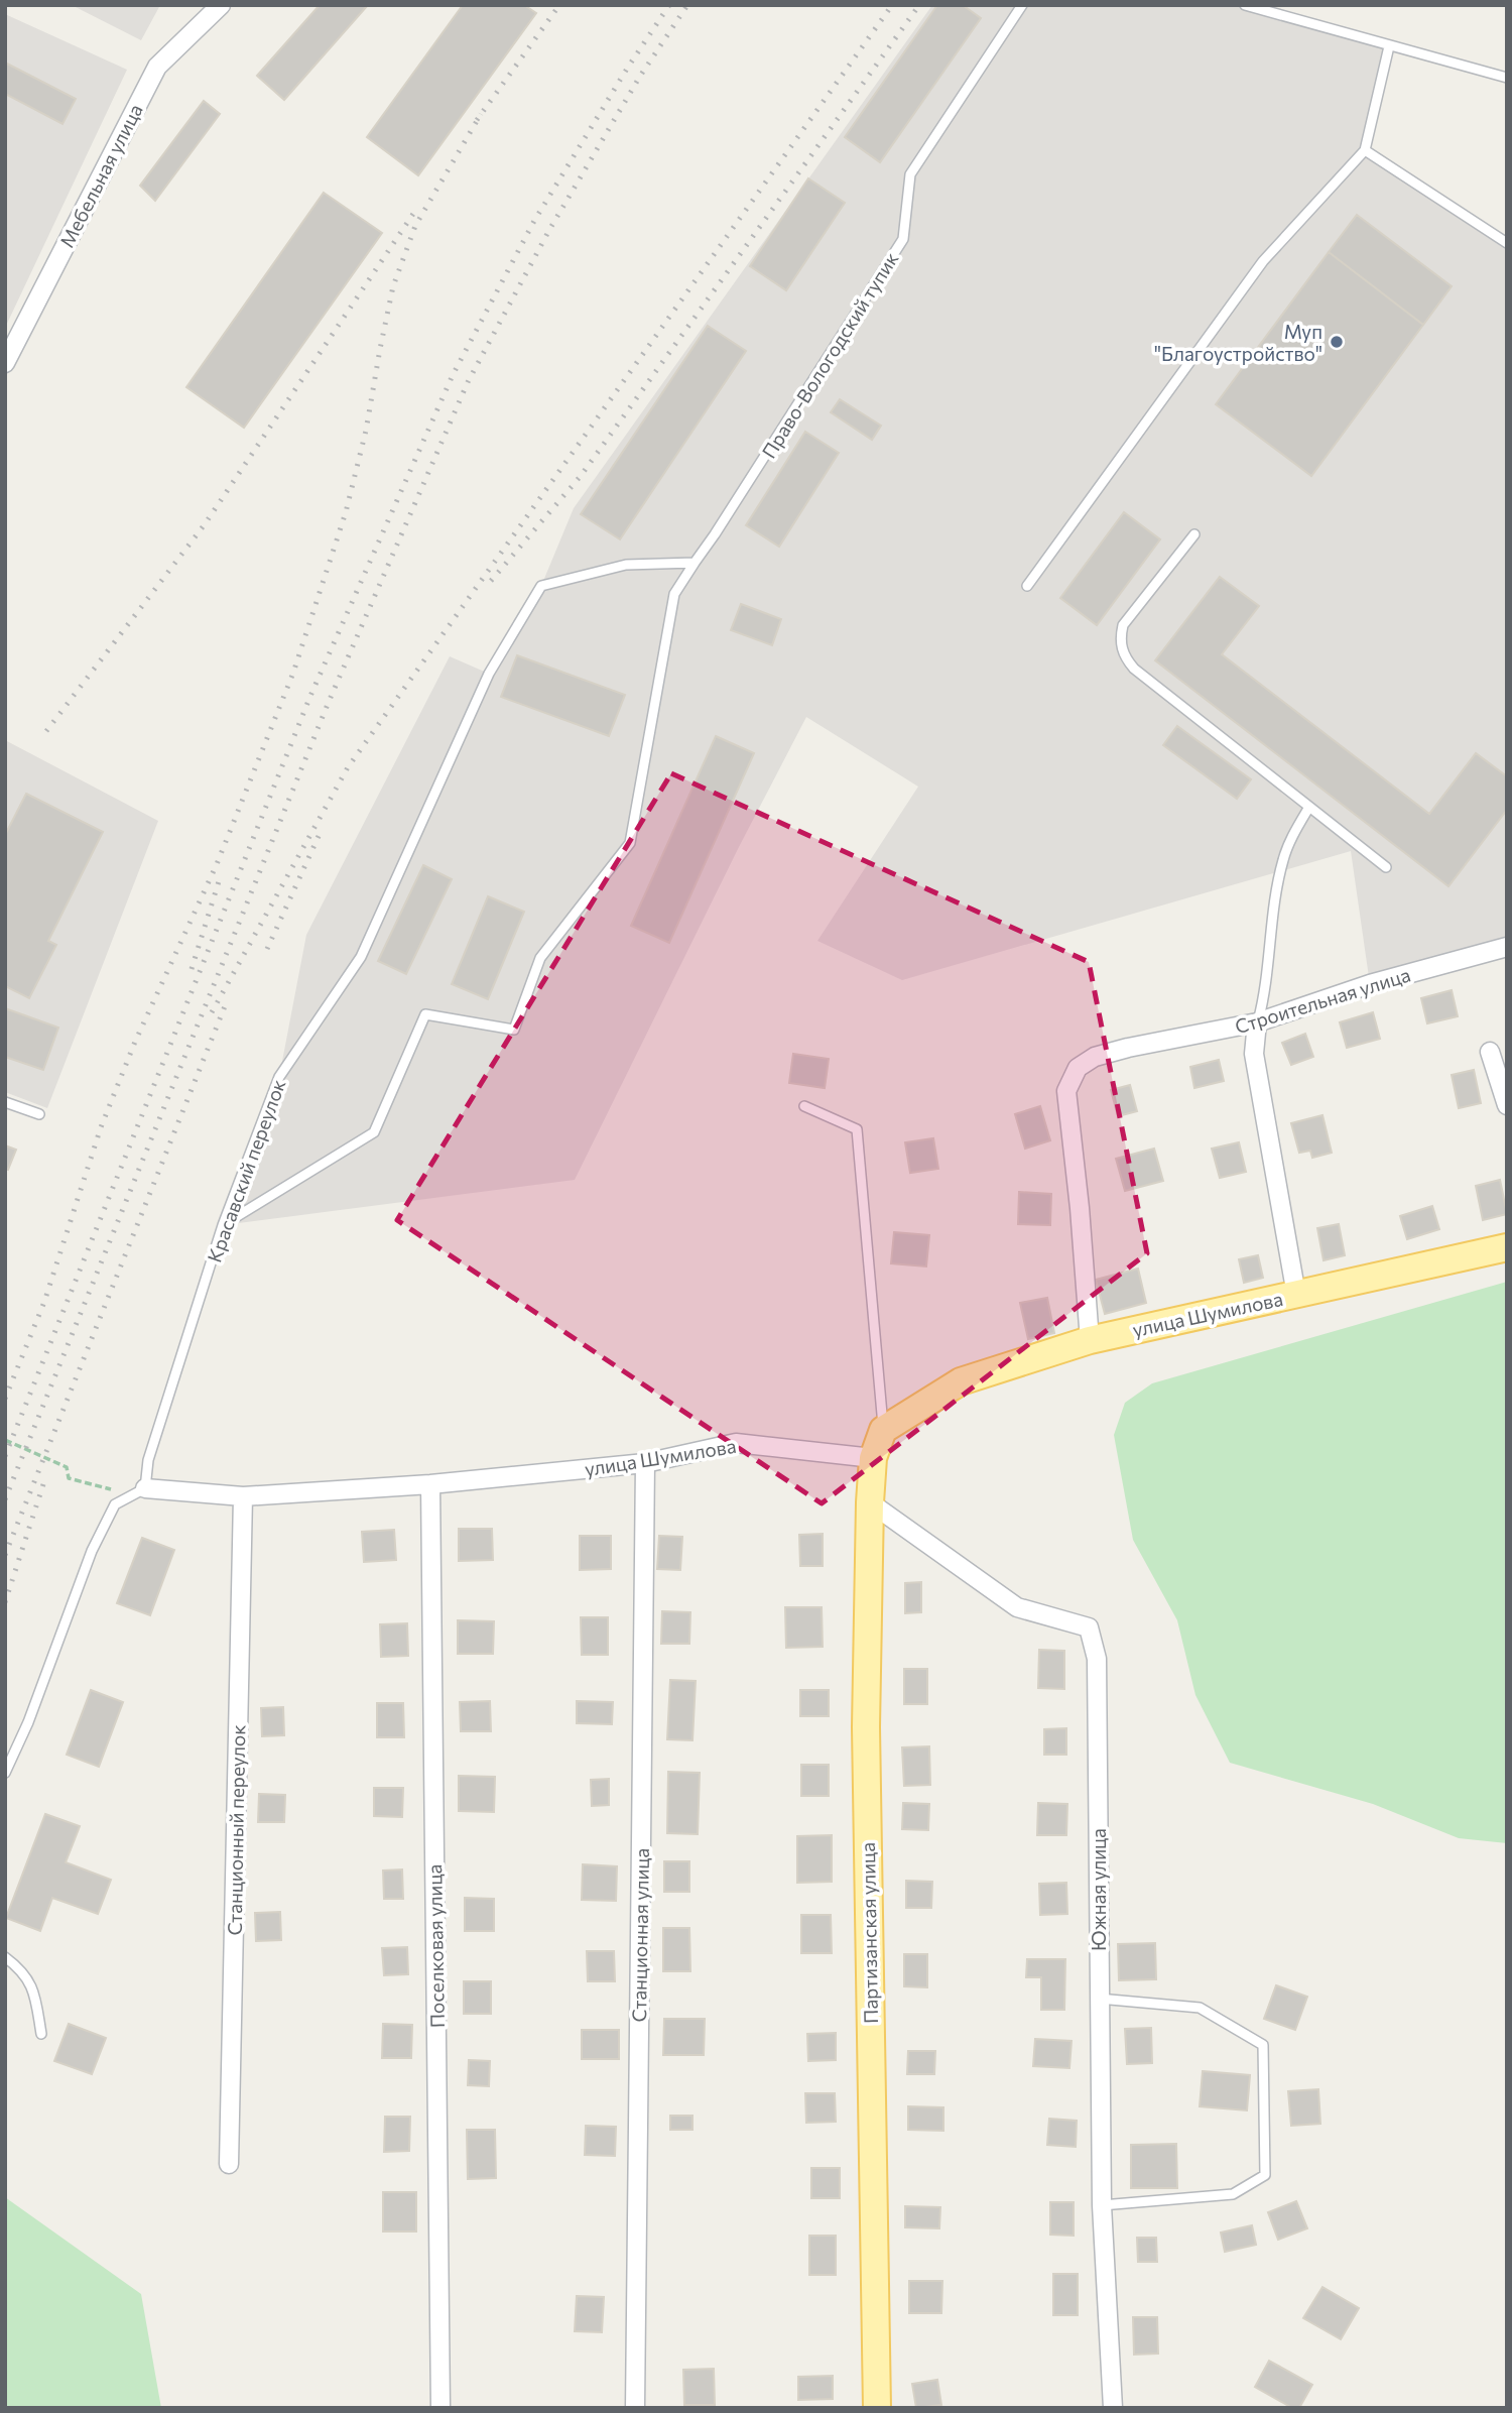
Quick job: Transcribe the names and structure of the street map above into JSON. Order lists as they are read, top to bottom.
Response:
{
  "streets": {
    "main road": ["улица Шумилова", "Партизанская улица"],
    "street": [
      "Мебельная улица",
      "Строительная улица",
      "Станционный переулок",
      "Южная улица",
      "Станционная улица",
      "Поселковая улица"
    ],
    "lane": ["Право-Вологодский тупик", "Красавский переулок"]
  },
  "crossings": [
    ["Право-Вологодский тупик", "Красавский переулок"],
    ["Строительная улица", "улица Шумилова"],
    ["Красавский переулок", "улица Шумилова"],
    ["улица Шумилова", "Станционный переулок"],
    ["улица Шумилова", "Партизанская улица"],
    ["улица Шумилова", "Станционная улица"],
    ["улица Шумилова", "Поселковая улица"],
    ["Южная улица", "Партизанская улица"]
  ],
  "places": ["Муп \"Благоустройство\""]
}
